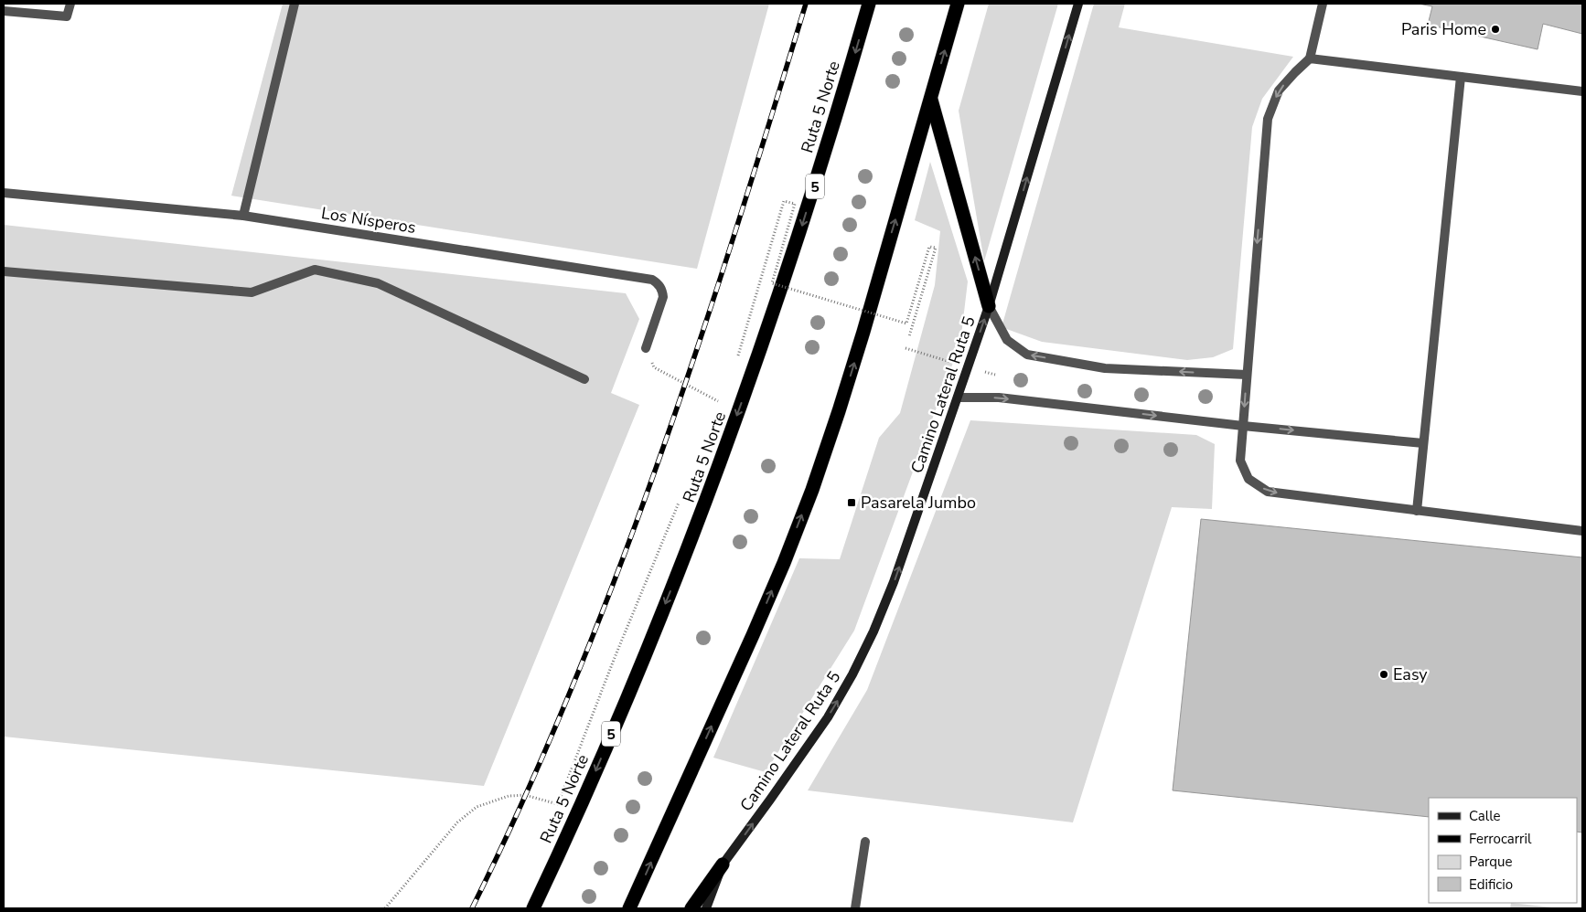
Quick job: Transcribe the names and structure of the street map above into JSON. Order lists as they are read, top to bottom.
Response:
{
  "streets": {
    "highway": ["Ruta 5 Norte", "5"],
    "street": ["Los Nísperos", "Camino Lateral Ruta 5"]
  },
  "one_way": ["Camino Lateral Ruta 5"],
  "places": {
    "other": ["Paris Home", "Easy"],
    "transit": ["Pasarela Jumbo"]
  },
  "legend": [
    "Calle",
    "Ferrocarril",
    "Parque",
    "Edificio"
  ]
}
